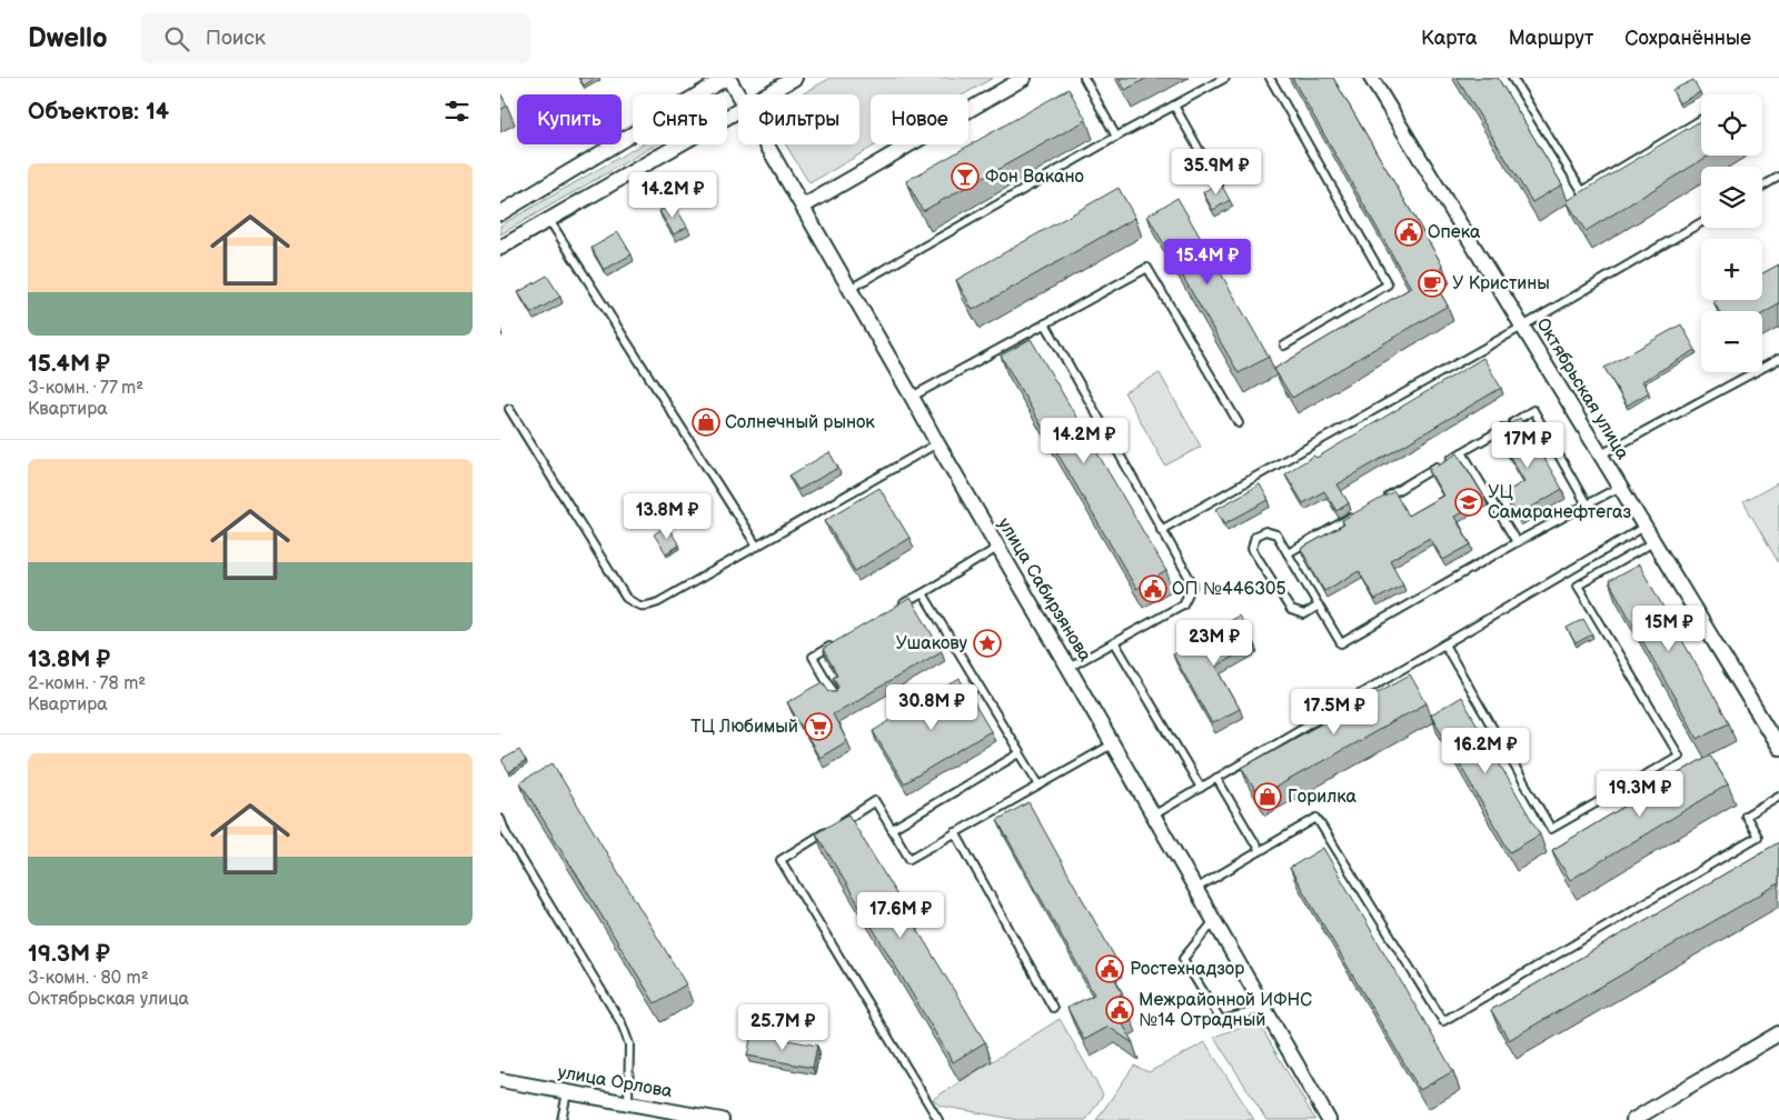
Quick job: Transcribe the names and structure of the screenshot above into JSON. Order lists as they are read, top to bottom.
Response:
{
  "streets": {
    "street": ["Октябрьская улица", "улица Сабирзянова", "улица Орлова"]
  },
  "places": {
    "bar": ["Фон Вакано"],
    "public building": [
      "Опека",
      "ОП №446305",
      "Ростехнадзор",
      "Межрайонной ИФНС №14 Отрадный"
    ],
    "cafe": ["У Кристины"],
    "shop": ["Солнечный рынок", "Горилка"],
    "school or university": ["УЦ Самаранефтегаз"],
    "place": ["Ушакову"],
    "supermarket": ["ТЦ Любимый"]
  },
  "page": {
    "header": "Dwello",
    "search": "Поиск",
    "nav": ["Карта", "Маршрут", "Сохранённые"],
    "heading": "Объектов: 14",
    "map_buttons": ["+", "−"],
    "chip": [
      "Купить",
      "Снять",
      "Фильтры",
      "Новое"
    ],
    "list": [
      {
        "name": "15.4M ₽",
        "note": "3-комн. · 77 m² · Квартира"
      },
      {
        "name": "13.8M ₽",
        "note": "2-комн. · 78 m² · Квартира"
      },
      {
        "name": "19.3M ₽",
        "note": "3-комн. · 80 m² · Октябрьская улица"
      }
    ],
    "price": [
      "35.9M ₽",
      "14.2M ₽",
      "15.4M ₽",
      "14.2M ₽",
      "17M ₽",
      "13.8M ₽",
      "15M ₽",
      "23M ₽",
      "30.8M ₽",
      "17.5M ₽",
      "16.2M ₽",
      "19.3M ₽",
      "17.6M ₽",
      "25.7M ₽"
    ]
  }
}
